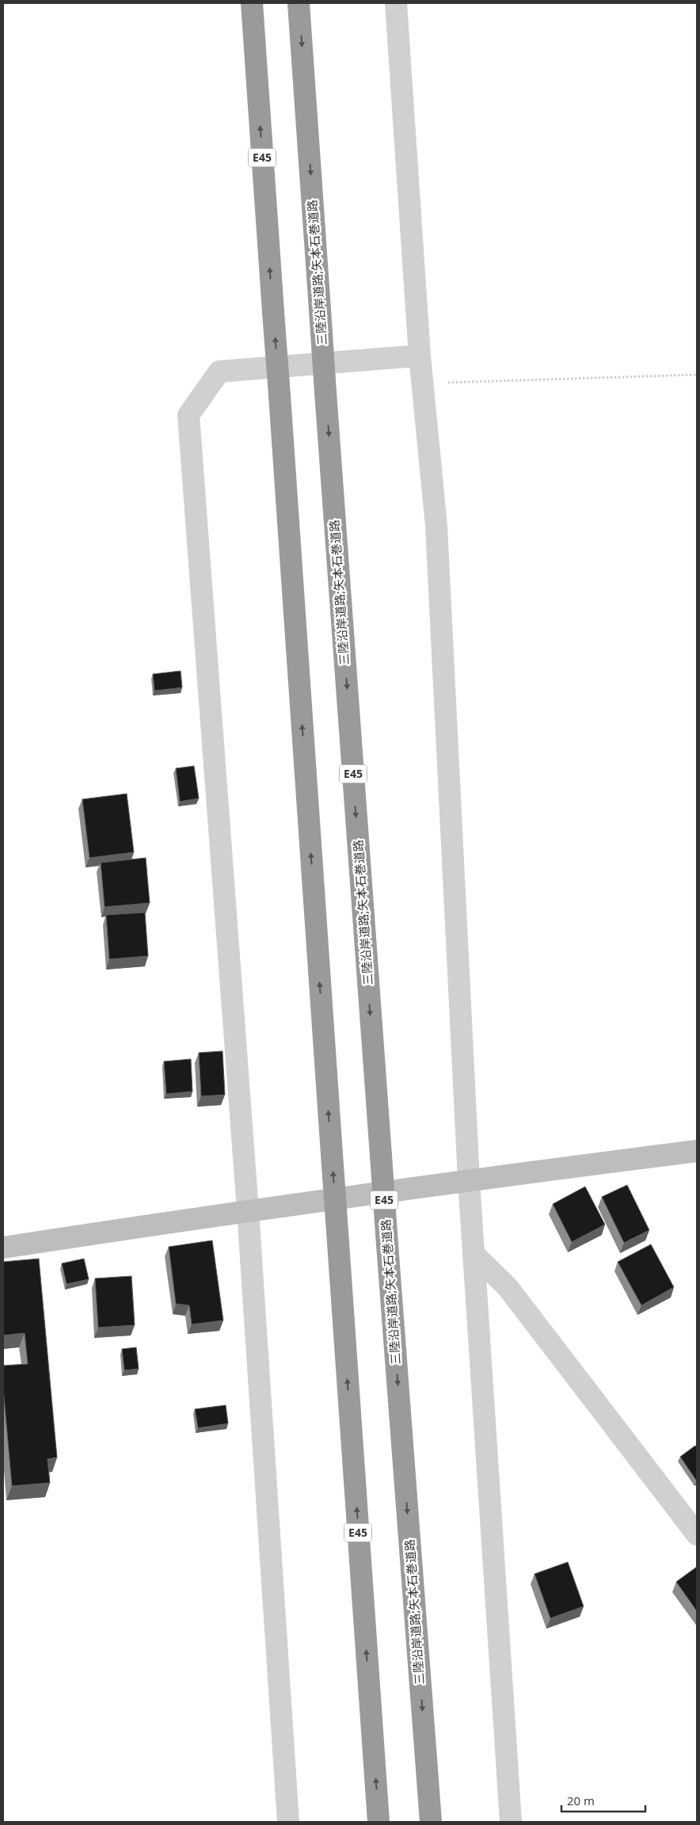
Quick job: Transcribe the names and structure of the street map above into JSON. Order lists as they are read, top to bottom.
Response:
{
  "streets": {
    "highway": ["E45", "三陸沿岸道路;矢本石巻道路"]
  },
  "scale_bar": "20 m"
}
